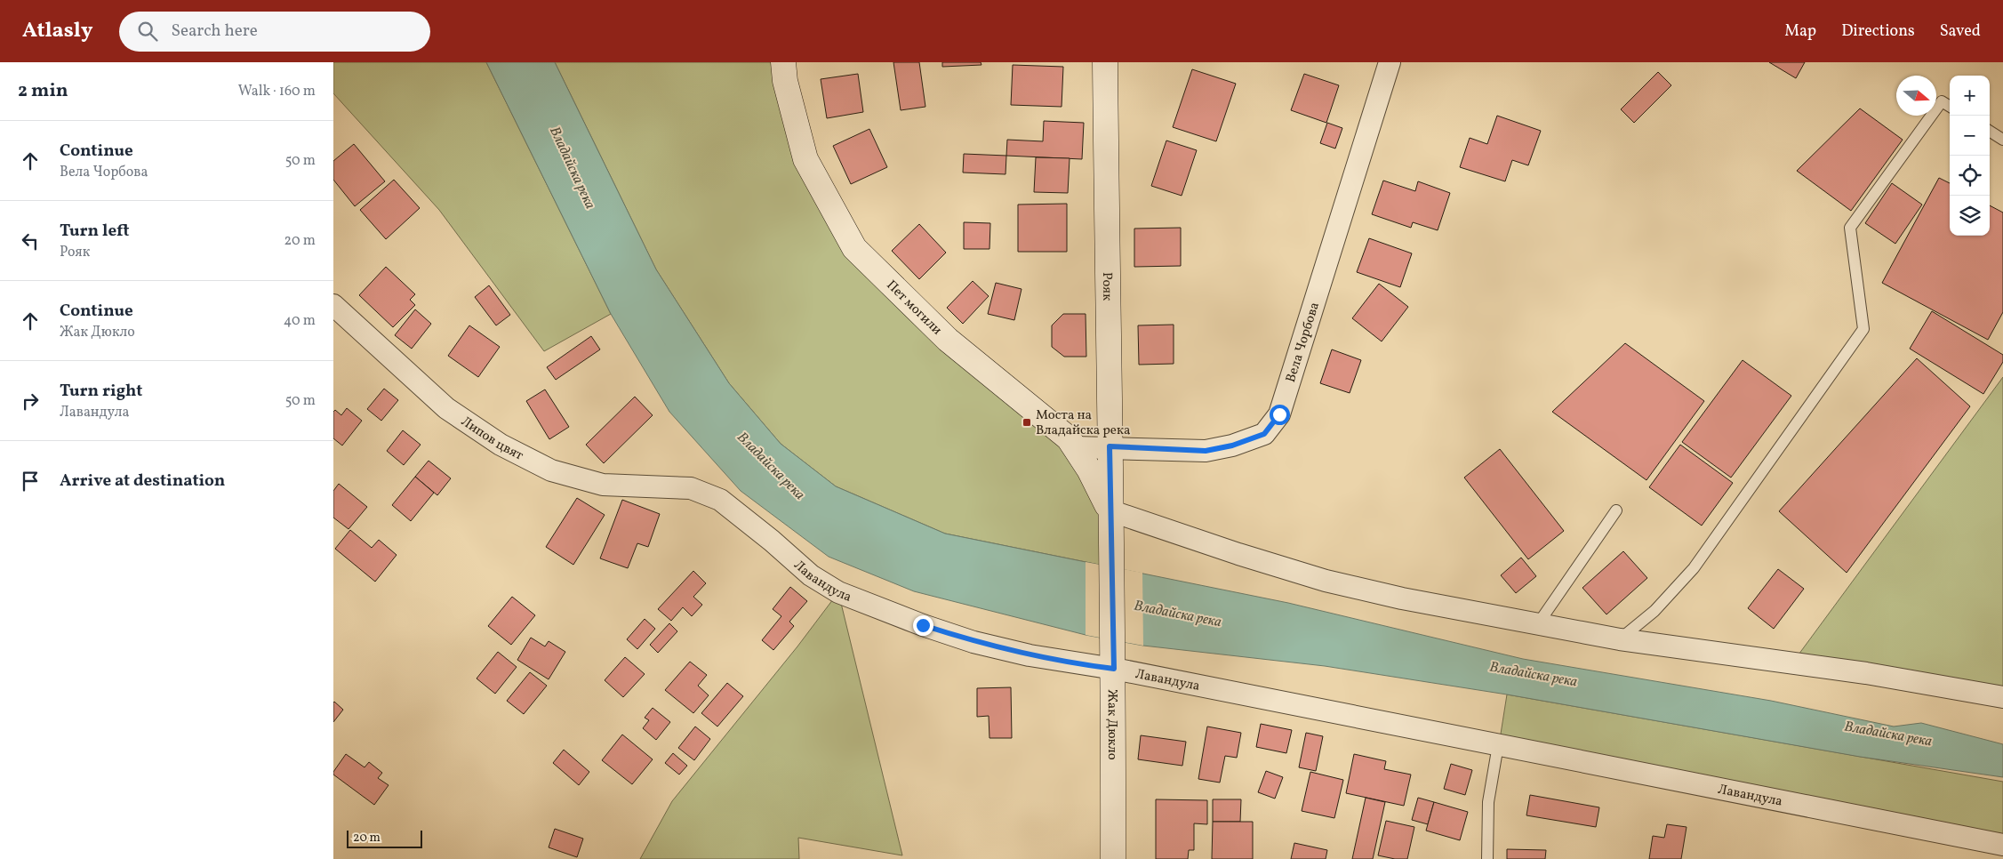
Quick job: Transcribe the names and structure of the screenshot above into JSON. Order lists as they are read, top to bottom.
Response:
{
  "streets": {
    "street": [
      "Рояк",
      "Пет могили",
      "Вела Чорбова",
      "Липов цвят",
      "Лавандула",
      "Жак Дюкло"
    ]
  },
  "crossings": [
    ["Рояк", "Пет могили"],
    ["Рояк", "Вела Чорбова"],
    ["Рояк", "Жак Дюкло"],
    ["Пет могили", "Вела Чорбова"],
    ["Пет могили", "Жак Дюкло"],
    ["Липов цвят", "Лавандула"],
    ["Лавандула", "Жак Дюкло"]
  ],
  "water": ["Владайска река"],
  "places": {
    "transit": ["Моста на Владайска река"]
  },
  "scale_bar": "20 m",
  "north": "right",
  "page": {
    "header": "Atlasly",
    "search": "Search here",
    "nav": ["Map", "Directions", "Saved"],
    "heading": ["2 min", "Walk · 160 m"],
    "map_buttons": ["+", "−"],
    "list": [
      ["Continue", "Вела Чорбова", "50 m"],
      ["Turn left", "Рояк", "20 m"],
      ["Continue", "Жак Дюкло", "40 m"],
      ["Turn right", "Лавандула", "50 m"],
      "Arrive at destination"
    ],
    "scale": "20 m"
  }
}
